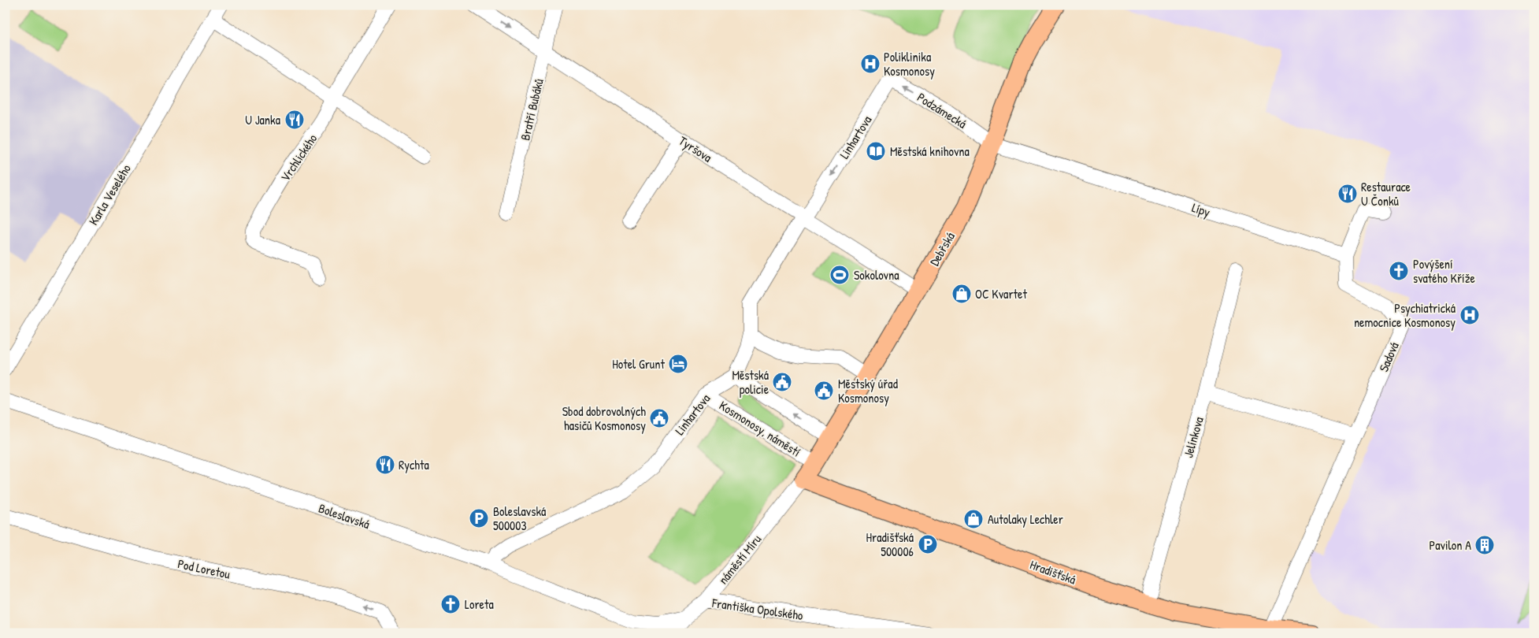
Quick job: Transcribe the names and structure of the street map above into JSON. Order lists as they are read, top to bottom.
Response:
{
  "streets": {
    "main road": ["Debřská", "Hradišťská"],
    "street": [
      "Bratří Bubáků",
      "Podzámecká",
      "Linhartova",
      "Tyršova",
      "Vrchlického",
      "Karla Veselého",
      "Lípy",
      "Sadová",
      "Kosmonosy, náměstí",
      "Jelínkova",
      "Boleslavská",
      "náměstí Míru",
      "Pod Loretou",
      "Františka Opolského"
    ]
  },
  "crossings": [
    ["Bratří Bubáků", "Tyršova"],
    ["Podzámecká", "Linhartova"],
    ["Podzámecká", "Lípy"],
    ["Podzámecká", "Debřská"],
    ["Linhartova", "Tyršova"],
    ["Linhartova", "Kosmonosy, náměstí"],
    ["Linhartova", "Boleslavská"],
    ["Tyršova", "Debřská"],
    ["Lípy", "Debřská"],
    ["Lípy", "Sadová"],
    ["Debřská", "Kosmonosy, náměstí"],
    ["Debřská", "náměstí Míru"],
    ["Debřská", "Hradišťská"],
    ["Sadová", "Hradišťská"],
    ["Jelínkova", "Hradišťská"],
    ["Boleslavská", "náměstí Míru"],
    ["náměstí Míru", "Hradišťská"],
    ["náměstí Míru", "Františka Opolského"]
  ],
  "one_way": ["Podzámecká", "Pod Loretou"],
  "places": {
    "hospital": ["Poliklinika Kosmonosy", "Psychiatrická nemocnice Kosmonosy"],
    "restaurant": ["U Janka", "Restaurace U Čonků", "Rychta"],
    "library": ["Městská knihovna"],
    "church": ["Povýšení svatého Kříže", "Loreta"],
    "sports": ["Sokolovna"],
    "shop": ["OC Kvartet", "Autolaky Lechler"],
    "hotel": ["Hotel Grunt"],
    "public building": ["Městská policie", "Městský úřad Kosmonosy", "Sbod dobrovolných hasičů Kosmonosy"],
    "parking": ["Boleslavská 500003", "Hradišťská 500006"],
    "building": ["Pavilon A"]
  }
}
